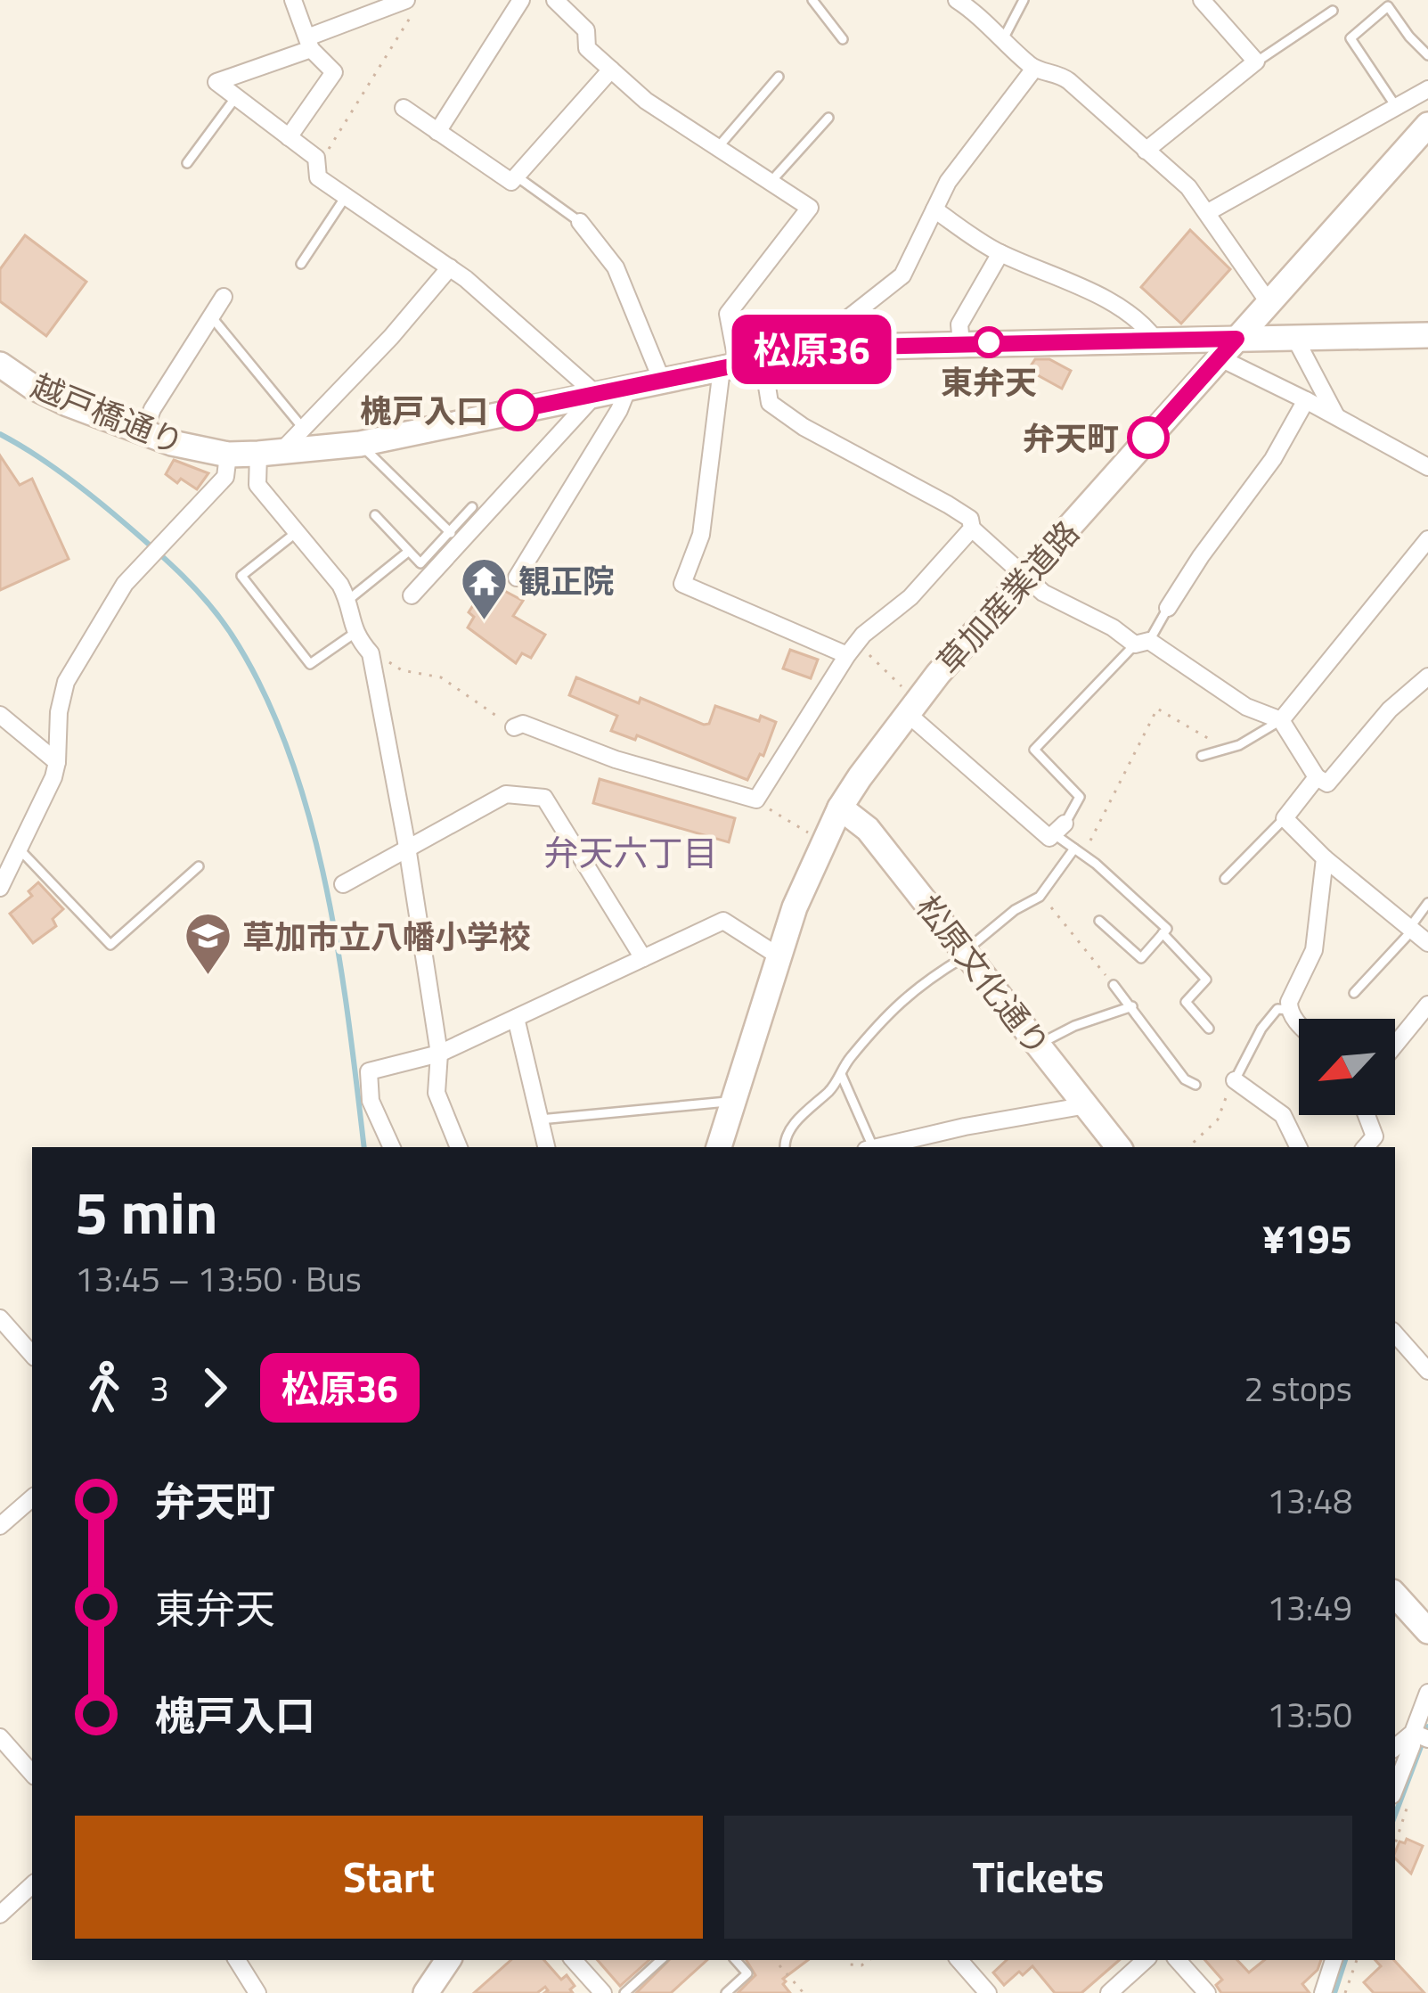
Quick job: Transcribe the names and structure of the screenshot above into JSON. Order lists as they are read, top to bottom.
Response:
{
  "streets": {
    "street": ["越戸橋通り", "草加産業道路", "松原文化通り"]
  },
  "crossings": [
    ["越戸橋通り", "草加産業道路"],
    ["草加産業道路", "松原文化通り"]
  ],
  "districts": ["弁天六丁目"],
  "places": {
    "other": ["東弁天", "槐戸入口", "弁天町"],
    "temple": ["観正院"],
    "school or university": ["草加市立八幡小学校"]
  },
  "lines": ["bus line 松原36"],
  "north": "bottom left",
  "page": {
    "on_map": "松原36",
    "heading": ["5 min", "13:45 – 13:50 · Bus", "¥195"],
    "legs": ["3", "松原36", "2 stops"],
    "list": [
      {
        "name": "弁天町",
        "value": "13:48"
      },
      {
        "name": "東弁天",
        "value": "13:49"
      },
      {
        "name": "槐戸入口",
        "value": "13:50"
      }
    ],
    "buttons": ["Start", "Tickets"]
  }
}
